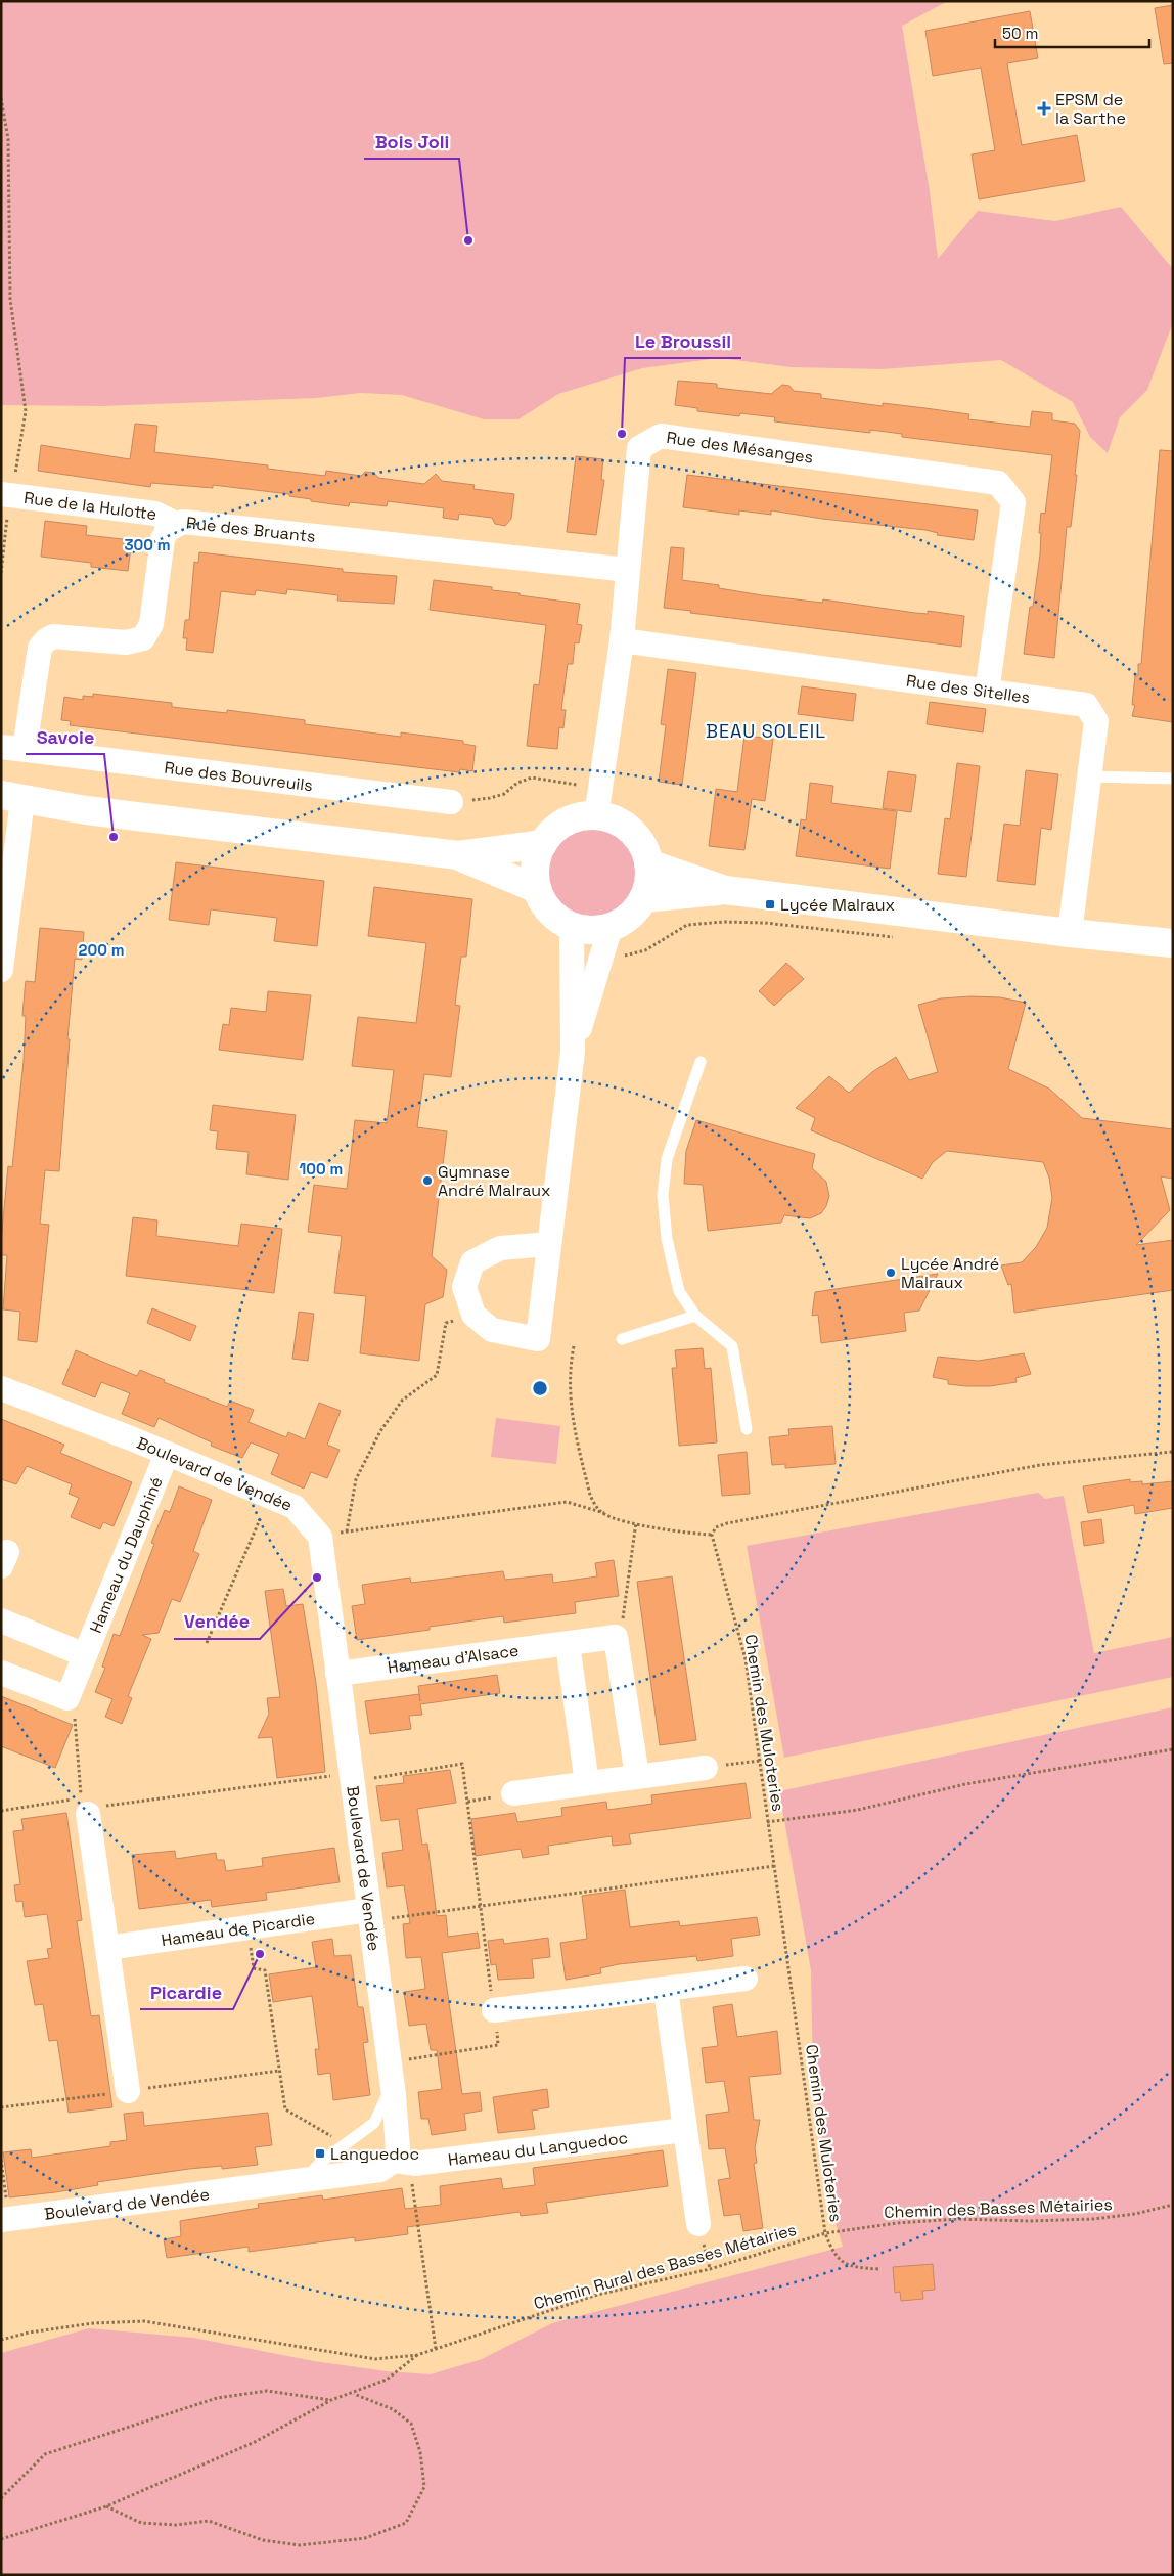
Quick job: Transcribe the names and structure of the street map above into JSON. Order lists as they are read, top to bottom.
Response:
{
  "streets": {
    "street": [
      "Rue des Mésanges",
      "Rue de la Hulotte",
      "Rue des Bruants",
      "Rue des Sitelles",
      "Rue des Bouvreuils",
      "Boulevard de Vendée",
      "Hameau du Dauphiné",
      "Hameau d'Alsace",
      "Hameau de Picardie",
      "Hameau du Languedoc"
    ],
    "path": ["Chemin des Muloteries", "Chemin des Basses Métairies", "Chemin Rural des Basses Métairies"]
  },
  "crossings": [
    ["Rue des Mésanges", "Rue des Bruants"],
    ["Rue des Mésanges", "Rue des Sitelles"],
    ["Rue de la Hulotte", "Rue des Bruants"],
    ["Rue des Bruants", "Rue des Bouvreuils"],
    ["Boulevard de Vendée", "Hameau du Dauphiné"],
    ["Boulevard de Vendée", "Hameau d'Alsace"],
    ["Boulevard de Vendée", "Hameau de Picardie"],
    ["Boulevard de Vendée", "Hameau du Languedoc"],
    ["Chemin des Muloteries", "Chemin des Basses Métairies"],
    ["Chemin des Muloteries", "Chemin Rural des Basses Métairies"],
    ["Chemin des Basses Métairies", "Chemin Rural des Basses Métairies"]
  ],
  "districts": ["BEAU SOLEIL"],
  "places": {
    "health": ["EPSM de la Sarthe"],
    "other": [
      "Bois Joli",
      "Le Broussil",
      "Savoie",
      "Gymnase André Malraux",
      "Lycée André Malraux",
      "Vendée",
      "Picardie"
    ],
    "transit": ["Lycée Malraux", "Languedoc"]
  },
  "scale_bar": "50 m",
  "rings": ["300 m", "200 m", "100 m"]
}
